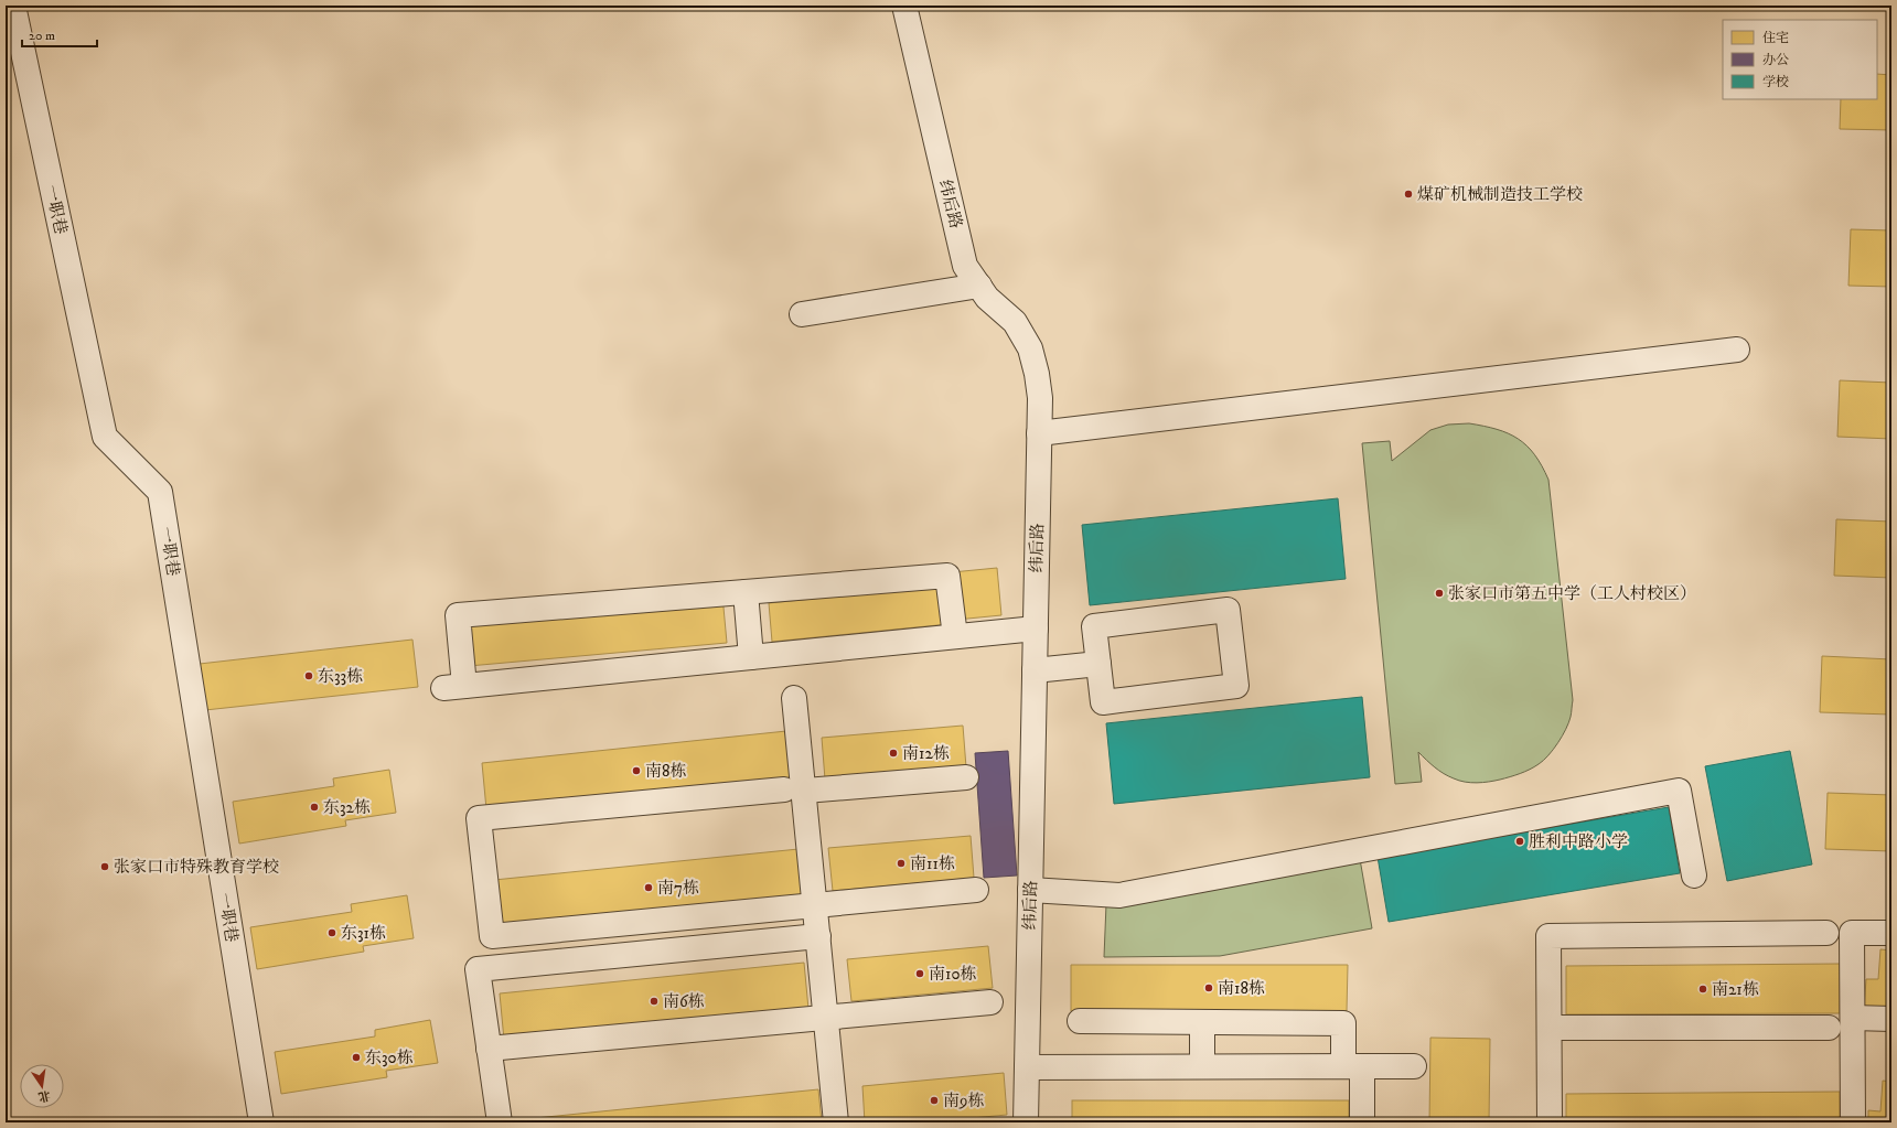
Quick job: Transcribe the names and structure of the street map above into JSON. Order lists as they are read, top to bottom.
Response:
{
  "streets": {
    "street": ["纬后路", "一职巷"]
  },
  "places": [
    "煤矿机械制造技工学校",
    "张家口市第五中学（工人村校区）",
    "东33栋",
    "南12栋",
    "南8栋",
    "东32栋",
    "胜利中路小学",
    "南11栋",
    "张家口市特殊教育学校",
    "南7栋",
    "东31栋",
    "南10栋",
    "南18栋",
    "南21栋",
    "南6栋",
    "东30栋",
    "南9栋"
  ],
  "legend": ["住宅", "办公", "学校"],
  "scale_bar": "20 m",
  "north": "bottom"
}
